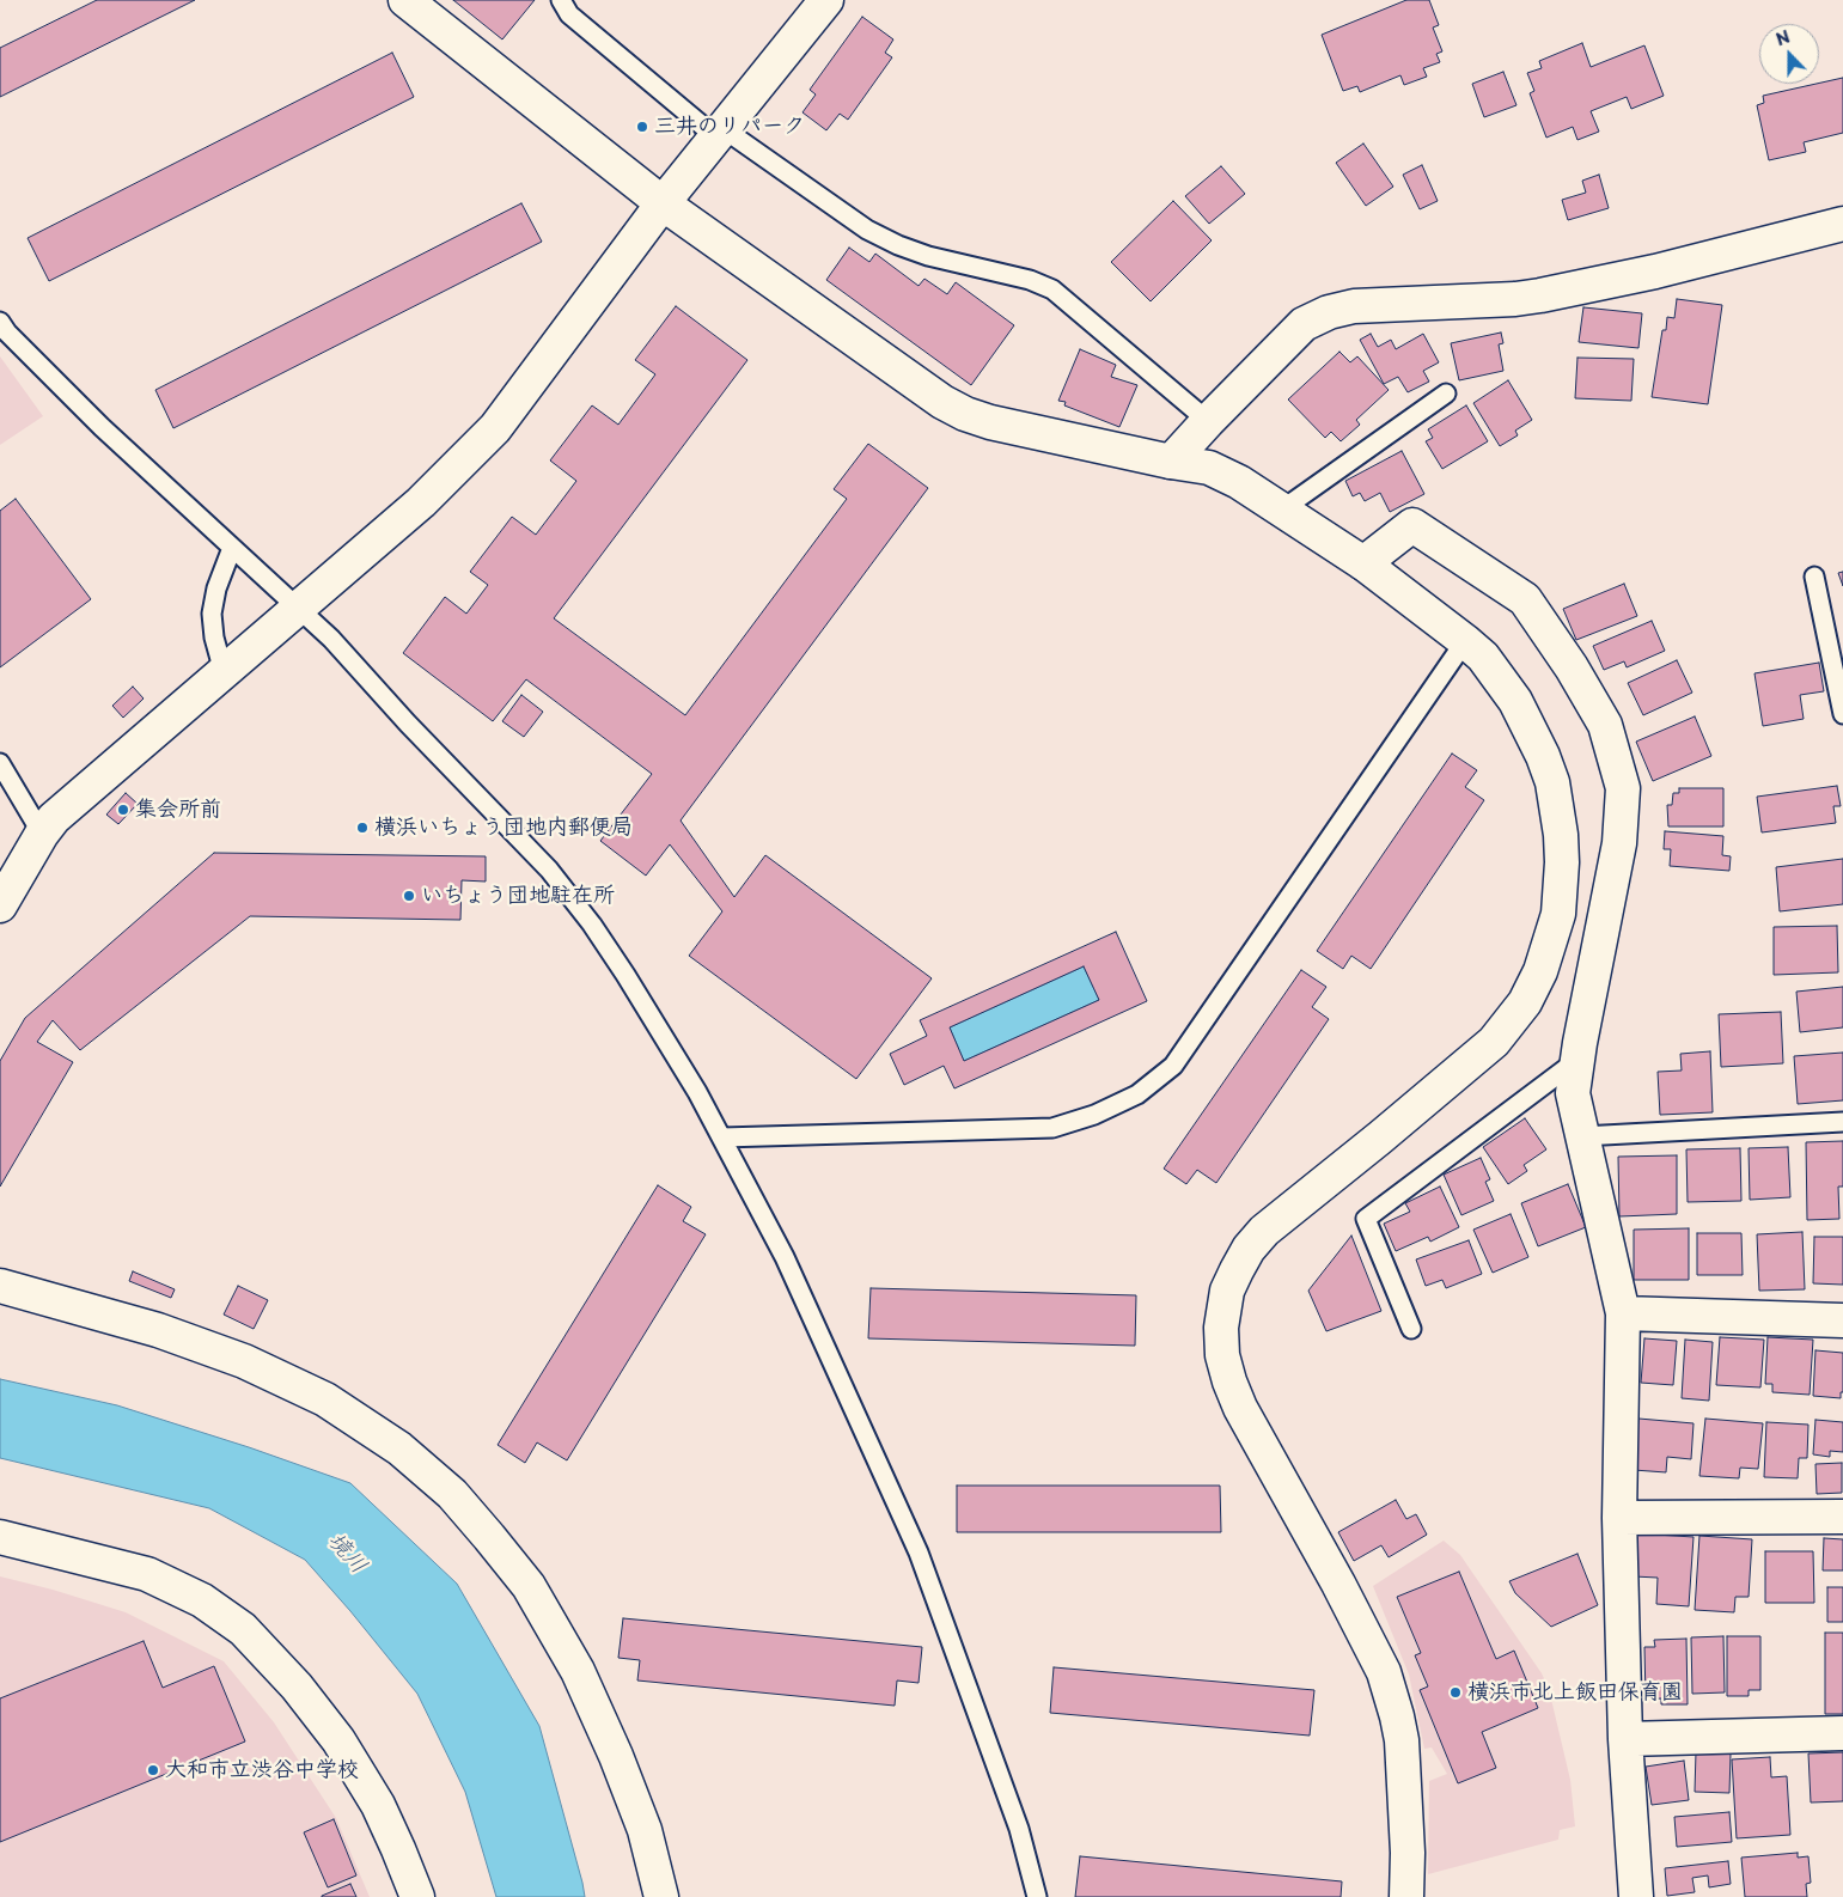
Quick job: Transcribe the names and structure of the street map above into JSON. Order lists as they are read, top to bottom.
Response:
{
  "water": ["境川"],
  "places": [
    "三井のリパーク",
    "集会所前",
    "横浜いちょう団地内郵便局",
    "いちょう団地駐在所",
    "横浜市北上飯田保育園",
    "大和市立渋谷中学校"
  ],
  "north": "top"
}
